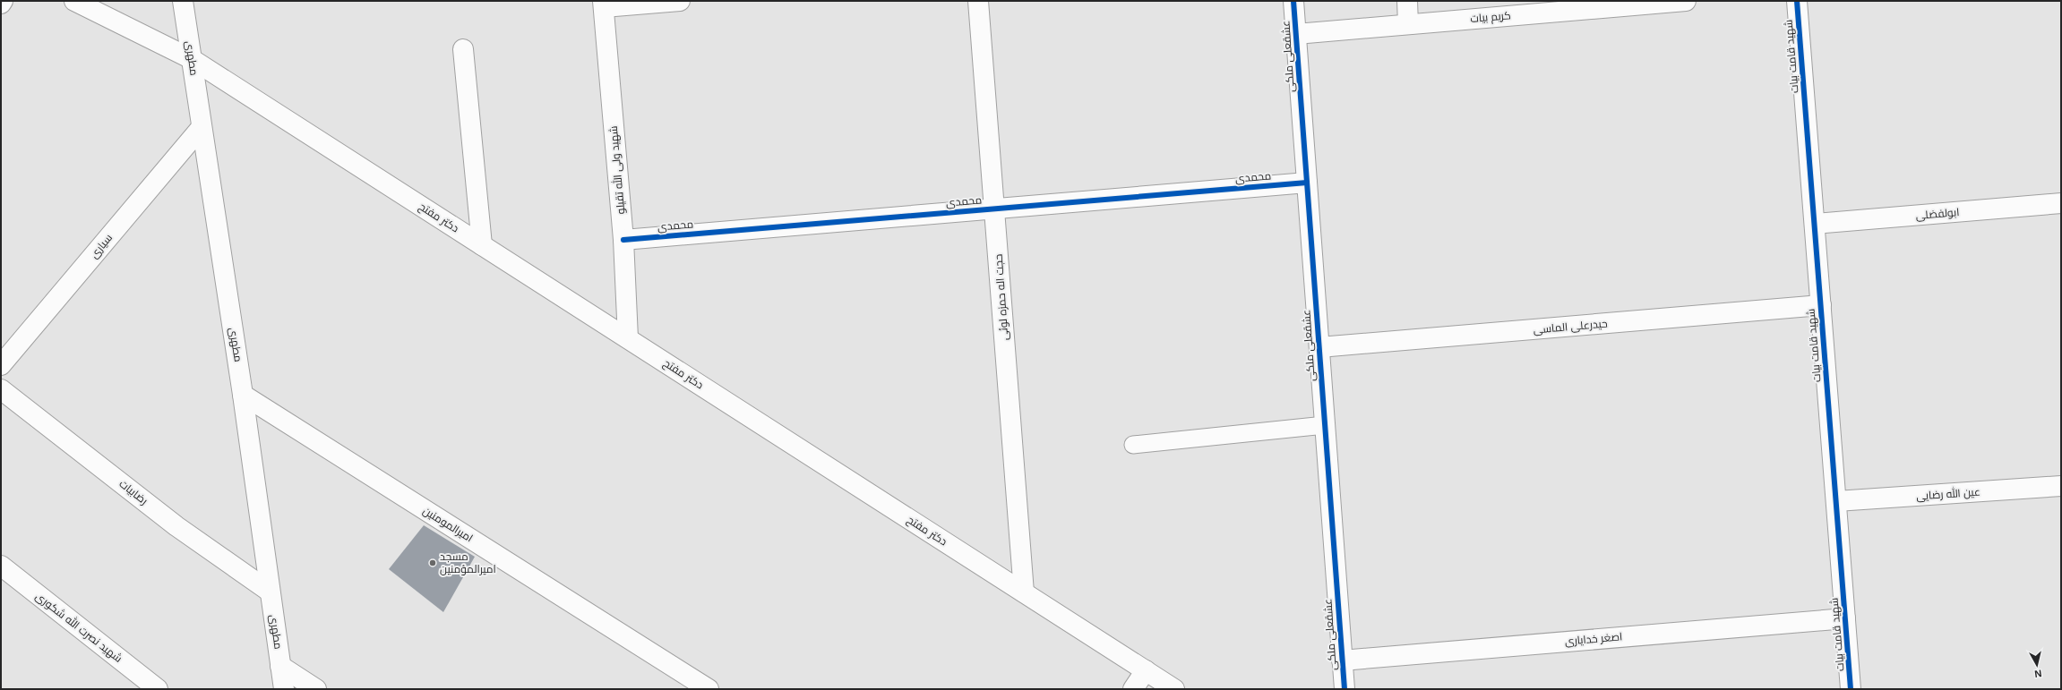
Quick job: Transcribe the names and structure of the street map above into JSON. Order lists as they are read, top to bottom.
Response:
{
  "streets": {
    "street": [
      "کریم بیات",
      "عشقعلی ملکی",
      "شهید قامت بیات",
      "مطهری",
      "شهید ولی الله تقیلو",
      "محمدی",
      "ابولفضلی",
      "دکتر مفتح",
      "سیاری",
      "حجت اله حمزه لوئی",
      "حیدرعلی الماسی",
      "رضابیات",
      "عین الله رضایی",
      "امیرالمومنین",
      "شهید نصرت الله شکوری",
      "اصغر خدایاری"
    ]
  },
  "crossings": [
    ["کریم بیات", "عشقعلی ملکی"],
    ["عشقعلی ملکی", "محمدی"],
    ["عشقعلی ملکی", "حیدرعلی الماسی"],
    ["عشقعلی ملکی", "اصغر خدایاری"],
    ["شهید قامت بیات", "ابولفضلی"],
    ["شهید قامت بیات", "حیدرعلی الماسی"],
    ["شهید قامت بیات", "عین الله رضایی"],
    ["شهید قامت بیات", "اصغر خدایاری"],
    ["مطهری", "دکتر مفتح"],
    ["مطهری", "سیاری"],
    ["مطهری", "رضابیات"],
    ["مطهری", "امیرالمومنین"],
    ["شهید ولی الله تقیلو", "محمدی"],
    ["شهید ولی الله تقیلو", "دکتر مفتح"],
    ["محمدی", "حجت اله حمزه لوئی"],
    ["دکتر مفتح", "حجت اله حمزه لوئی"]
  ],
  "places": ["مسجد امیرالمؤمنین"],
  "north": "bottom"
}
